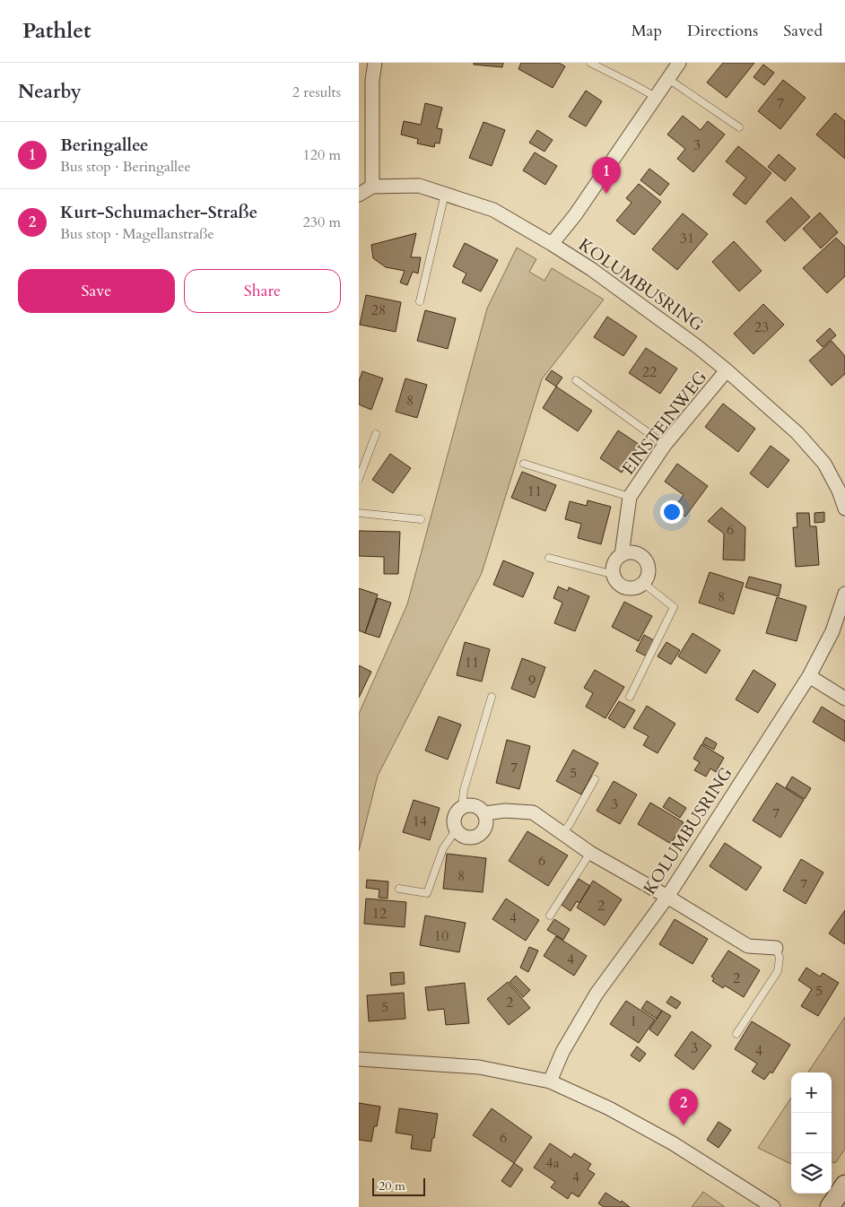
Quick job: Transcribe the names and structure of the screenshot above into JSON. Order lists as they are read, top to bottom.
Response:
{
  "streets": {
    "street": ["KOLUMBUSRING", "EINSTEINWEG"]
  },
  "crossings": [
    ["KOLUMBUSRING", "EINSTEINWEG"]
  ],
  "house_numbers": [
    "7",
    "3",
    "31",
    "28",
    "23",
    "22",
    "8",
    "11",
    "6",
    "8",
    "11",
    "9",
    "7",
    "5",
    "3",
    "7",
    "14",
    "6",
    "8",
    "7",
    "2",
    "12",
    "4",
    "10",
    "4",
    "2",
    "5",
    "2",
    "5",
    "1",
    "3",
    "4",
    "6",
    "4a",
    "4"
  ],
  "scale_bar": "20 m",
  "page": {
    "header": "Pathlet",
    "nav": ["Map", "Directions", "Saved"],
    "heading": ["Nearby", "2 results"],
    "list": [
      {
        "mark": "1",
        "name": "Beringallee",
        "note": "Bus stop · Beringallee",
        "value": "120 m"
      },
      {
        "mark": "2",
        "name": "Kurt-Schumacher-Straße",
        "note": "Bus stop · Magellanstraße",
        "value": "230 m"
      }
    ],
    "pins": ["1", "2"],
    "buttons": ["Save", "Share"],
    "map_buttons": ["+", "−"],
    "scale": "20 m"
  }
}
